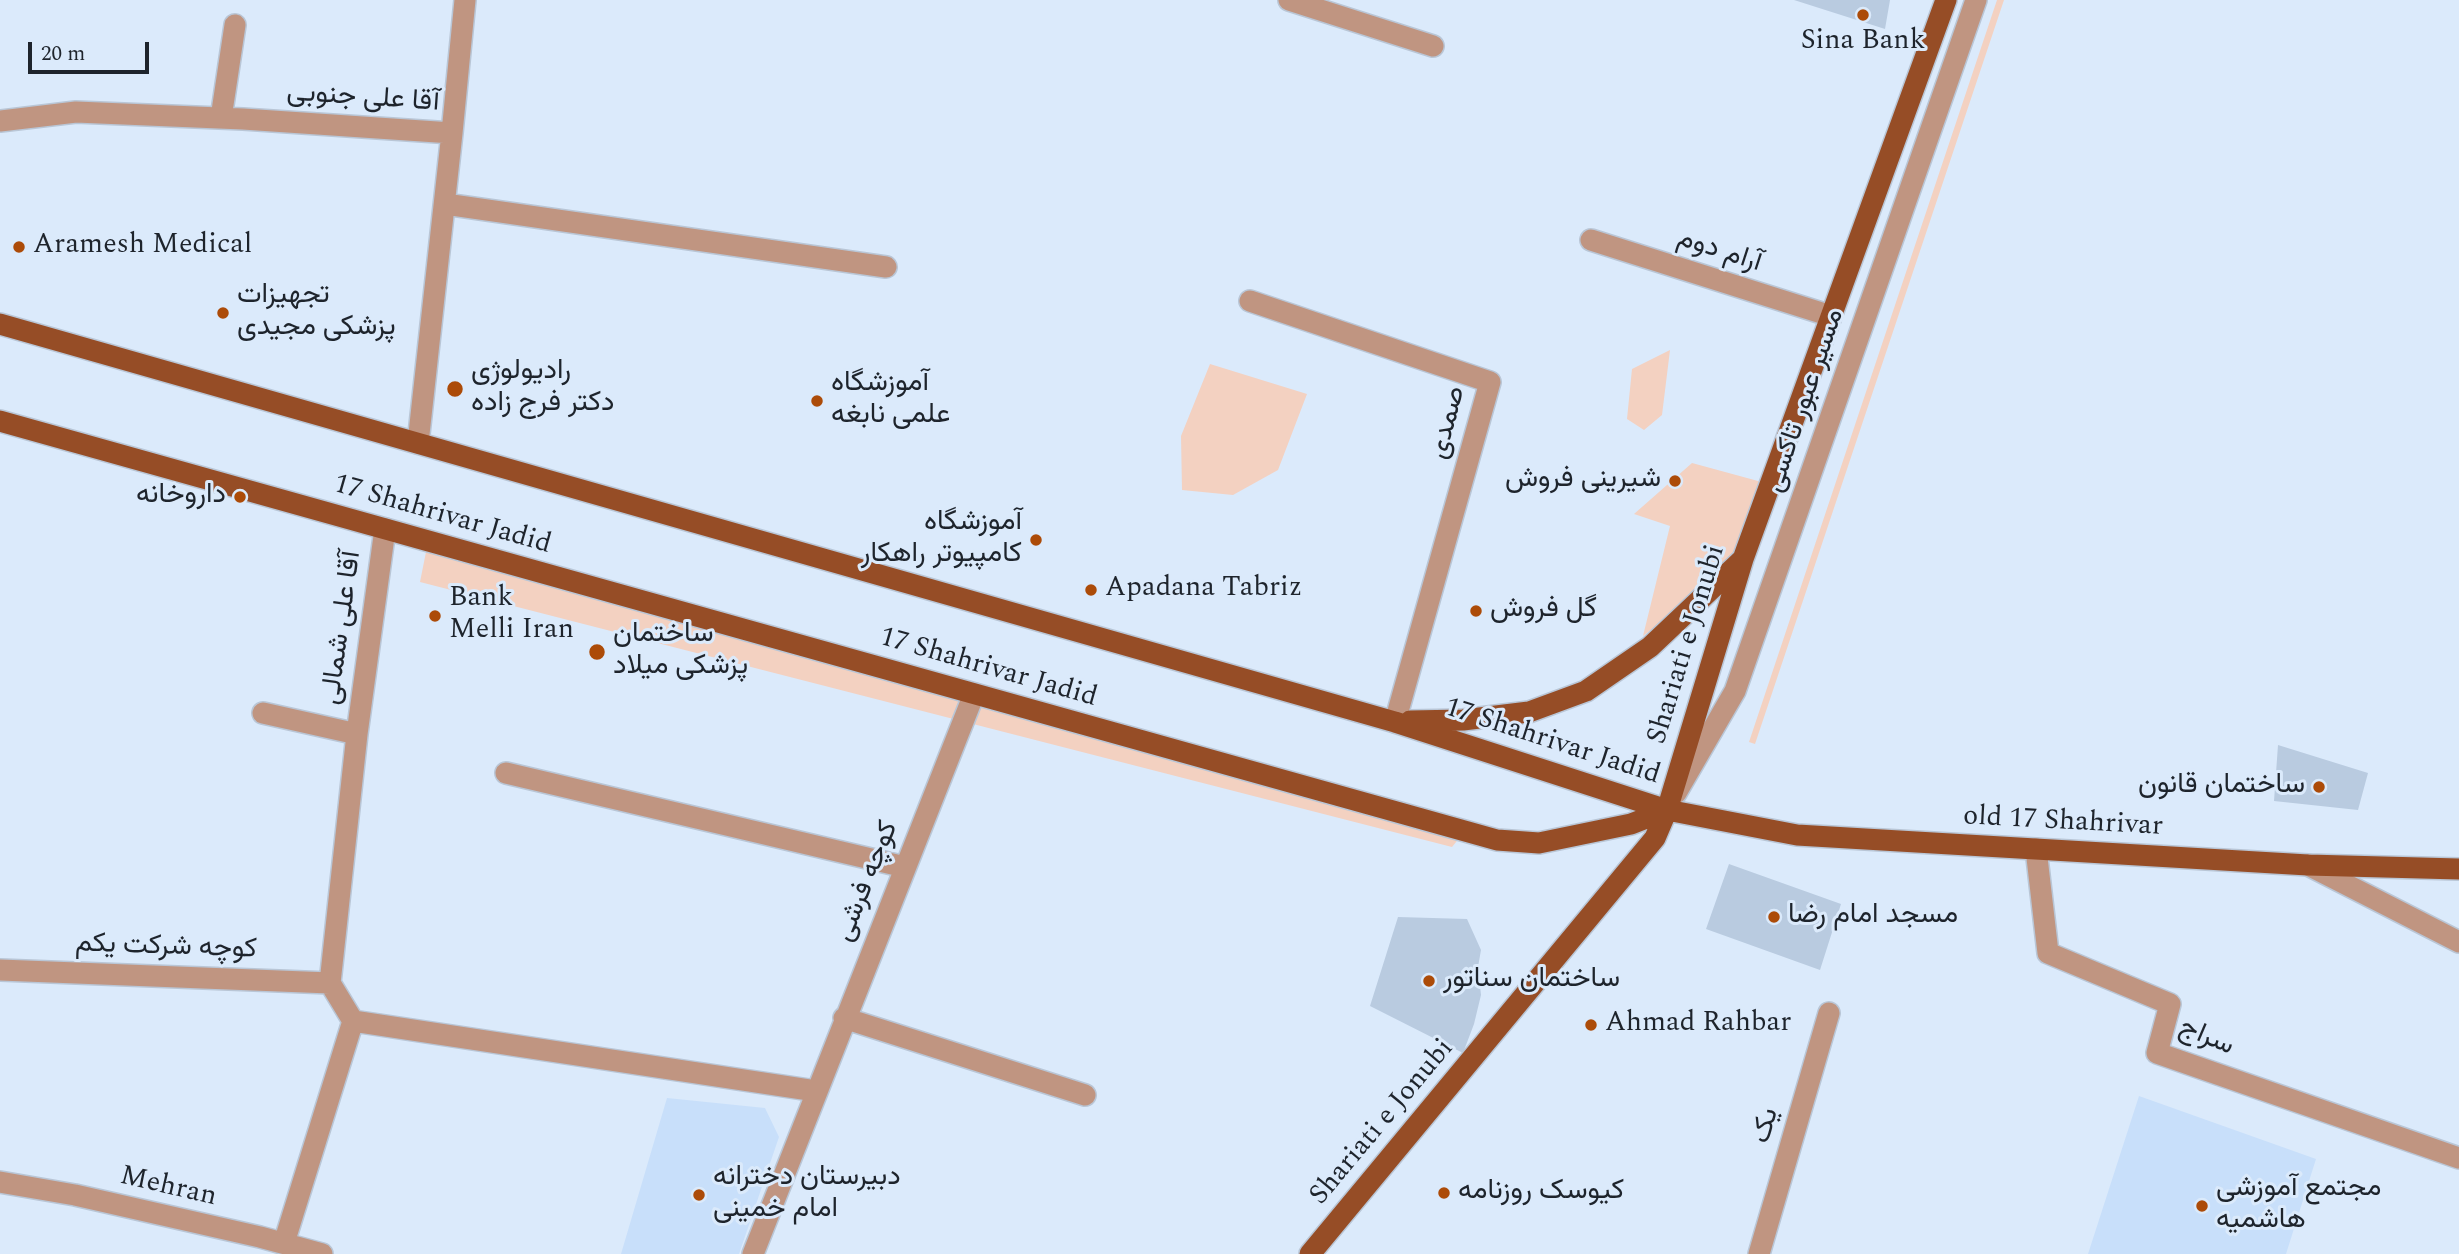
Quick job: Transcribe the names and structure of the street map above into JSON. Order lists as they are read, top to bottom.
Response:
{
  "streets": {
    "main road": ["17 Shahrivar Jadid", "Shariati e Jonubi", "old 17 Shahrivar"],
    "street": [
      "آقا علی جنوبی",
      "آرام دوم",
      "مسیر عبور تاکسی",
      "صمدی",
      "آقا علی شمالی",
      "کوچه فرشی",
      "کوچه شرکت یکم",
      "سراج",
      "یک",
      "Mehran"
    ]
  },
  "crossings": [
    ["آقا علی جنوبی", "17 Shahrivar Jadid"],
    ["آرام دوم", "Shariati e Jonubi"],
    ["مسیر عبور تاکسی", "17 Shahrivar Jadid"],
    ["مسیر عبور تاکسی", "Shariati e Jonubi"],
    ["مسیر عبور تاکسی", "old 17 Shahrivar"],
    ["صمدی", "17 Shahrivar Jadid"],
    ["17 Shahrivar Jadid", "آقا علی شمالی"],
    ["17 Shahrivar Jadid", "Shariati e Jonubi"],
    ["17 Shahrivar Jadid", "old 17 Shahrivar"],
    ["17 Shahrivar Jadid", "کوچه فرشی"],
    ["آقا علی شمالی", "کوچه شرکت یکم"],
    ["Shariati e Jonubi", "old 17 Shahrivar"],
    ["old 17 Shahrivar", "سراج"]
  ],
  "places": [
    "Sina Bank",
    "Aramesh Medical",
    "تجهیزات پزشکی مجیدی",
    "رادیولوژی دکتر فرج زاده",
    "آموزشگاه علمی نابغه",
    "شیرینی فروش",
    "داروخانه",
    "آموزشگاه کامپیوتر راهکار",
    "Apadana Tabriz",
    "گل فروش",
    "Bank Melli Iran",
    "ساختمان پزشکی میلاد",
    "ساختمان قانون",
    "مسجد امام رضا",
    "ساختمان سناتور",
    "Ahmad Rahbar",
    "کیوسک روزنامه",
    "دبیرستان دخترانه امام خمینی",
    "مجتمع آموزشی هاشمیه"
  ],
  "scale_bar": "20 m"
}
